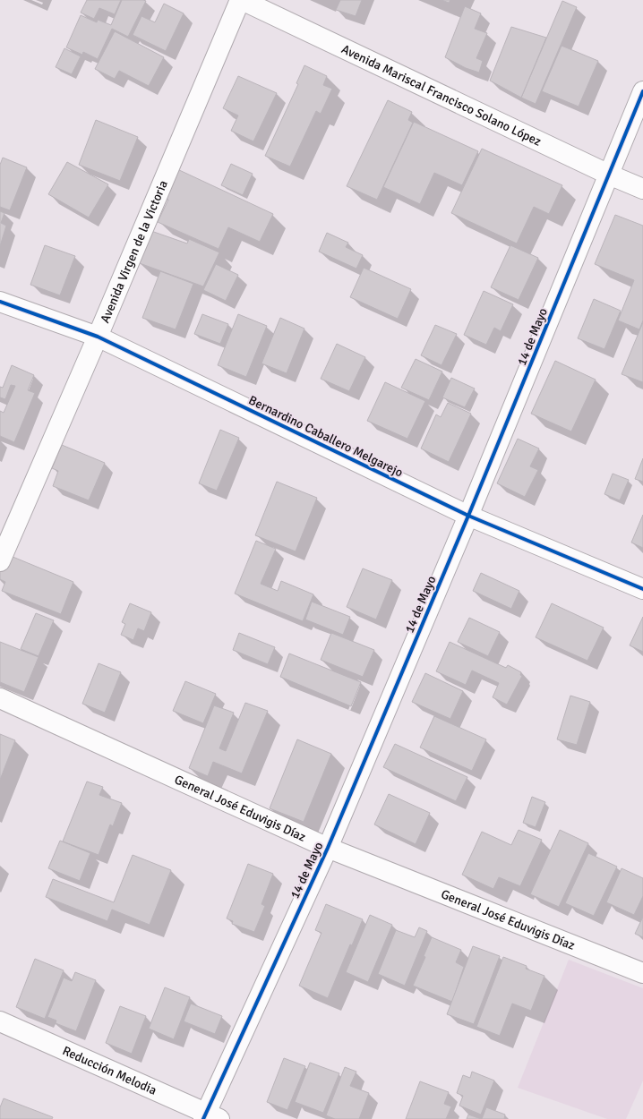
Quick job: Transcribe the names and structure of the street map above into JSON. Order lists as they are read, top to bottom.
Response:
{
  "streets": {
    "street": [
      "Avenida Mariscal Francisco Solano López",
      "Avenida Virgen de la Victoria",
      "14 de Mayo",
      "Bernardino Caballero Melgarejo",
      "General José Eduvigis Díaz",
      "Reducción Melodia"
    ]
  },
  "crossings": [
    ["Avenida Mariscal Francisco Solano López", "Avenida Virgen de la Victoria"],
    ["Avenida Mariscal Francisco Solano López", "14 de Mayo"],
    ["Avenida Virgen de la Victoria", "Bernardino Caballero Melgarejo"],
    ["14 de Mayo", "Bernardino Caballero Melgarejo"],
    ["14 de Mayo", "General José Eduvigis Díaz"],
    ["14 de Mayo", "Reducción Melodia"]
  ]
}
